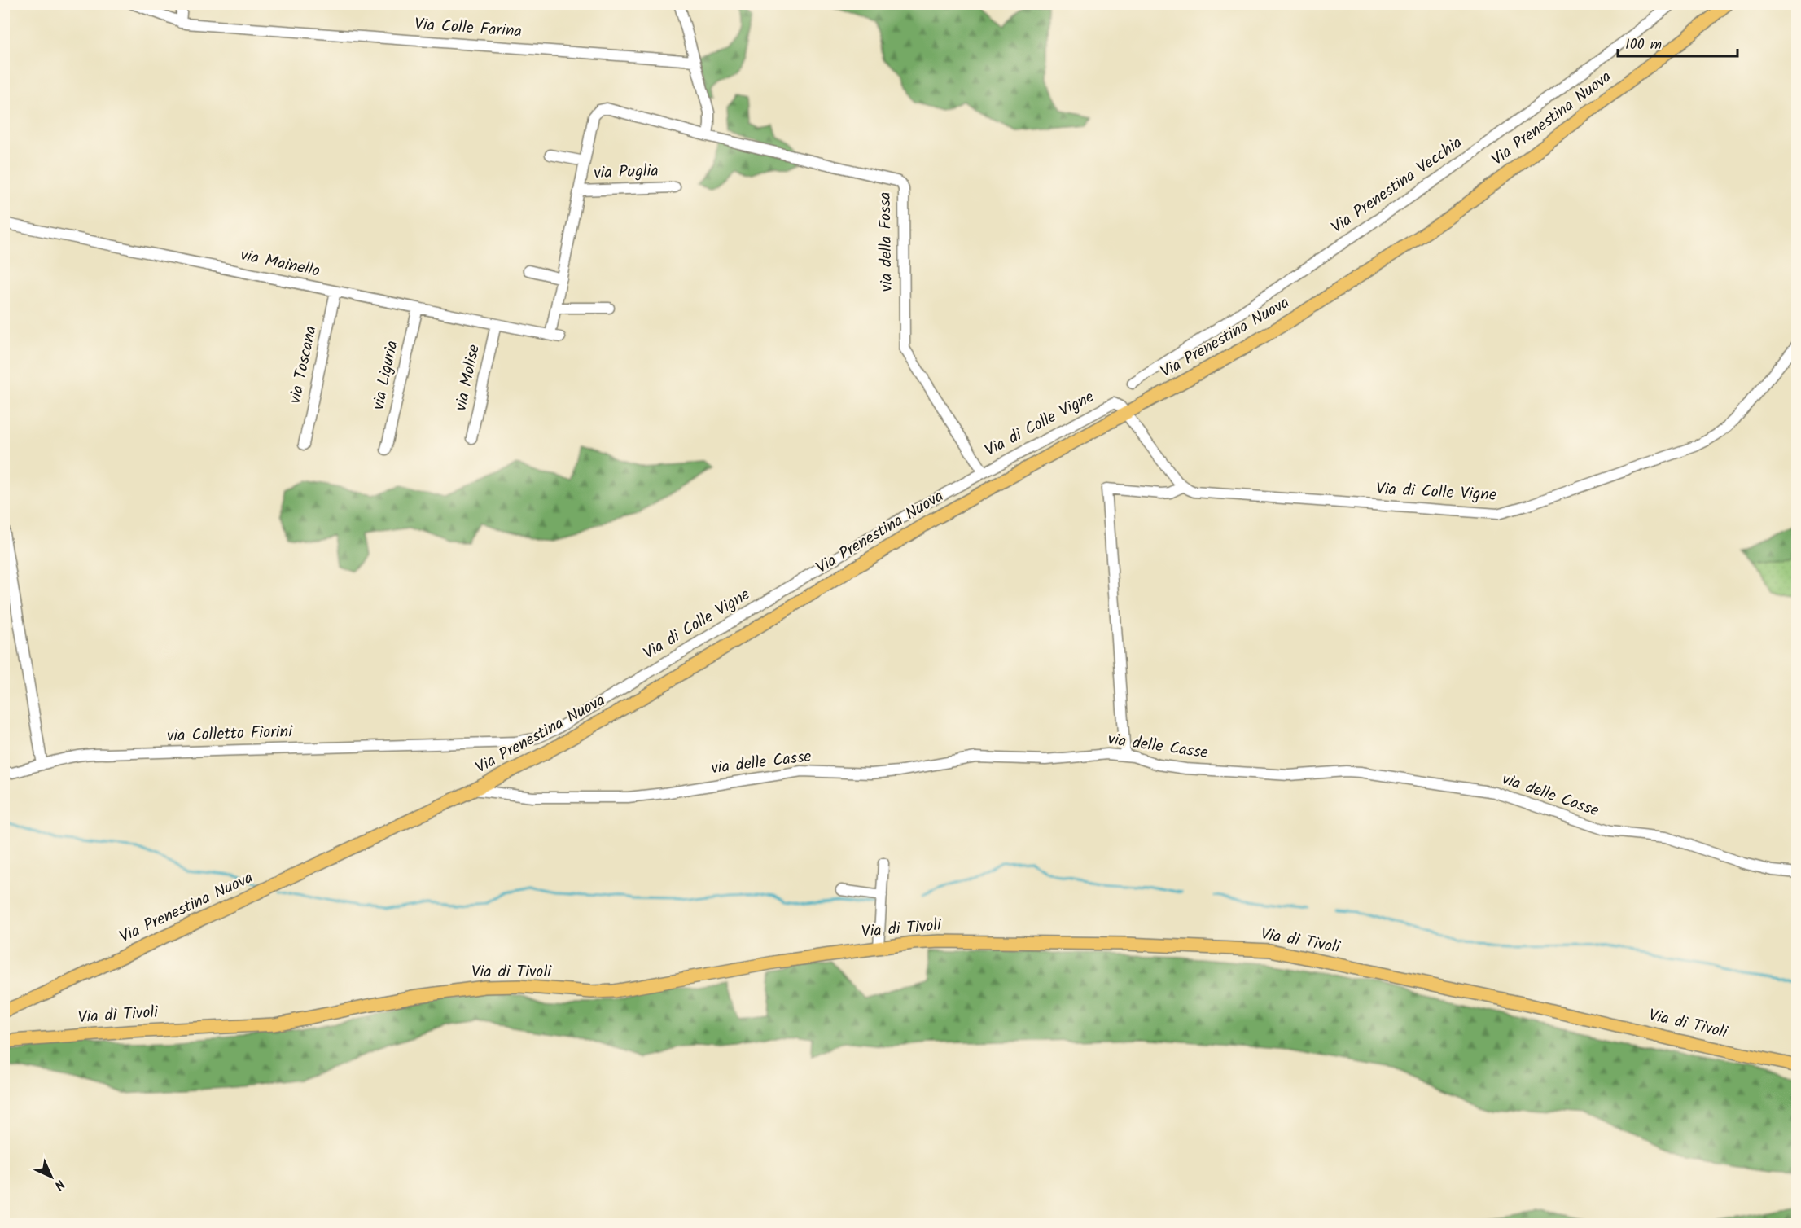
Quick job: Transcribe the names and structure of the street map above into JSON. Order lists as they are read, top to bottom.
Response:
{
  "streets": {
    "main road": ["Via Prenestina Nuova", "Via di Tivoli"],
    "street": [
      "Via Colle Farina",
      "via Puglia",
      "Via Prenestina Vecchia",
      "via della Fossa",
      "via Mainello",
      "via Toscana",
      "via Liguria",
      "via Molise",
      "Via di Colle Vigne",
      "via Colletto Fiorini",
      "via delle Casse"
    ]
  },
  "crossings": [
    ["Via Prenestina Nuova", "Via di Colle Vigne"],
    ["Via Prenestina Nuova", "via delle Casse"],
    ["via Puglia", "via Mainello"],
    ["via della Fossa", "via Mainello"],
    ["via della Fossa", "Via di Colle Vigne"],
    ["via Mainello", "via Toscana"],
    ["via Mainello", "via Liguria"],
    ["via Mainello", "via Molise"],
    ["Via di Colle Vigne", "via Colletto Fiorini"]
  ],
  "scale_bar": "100 m",
  "north": "bottom right"
}
